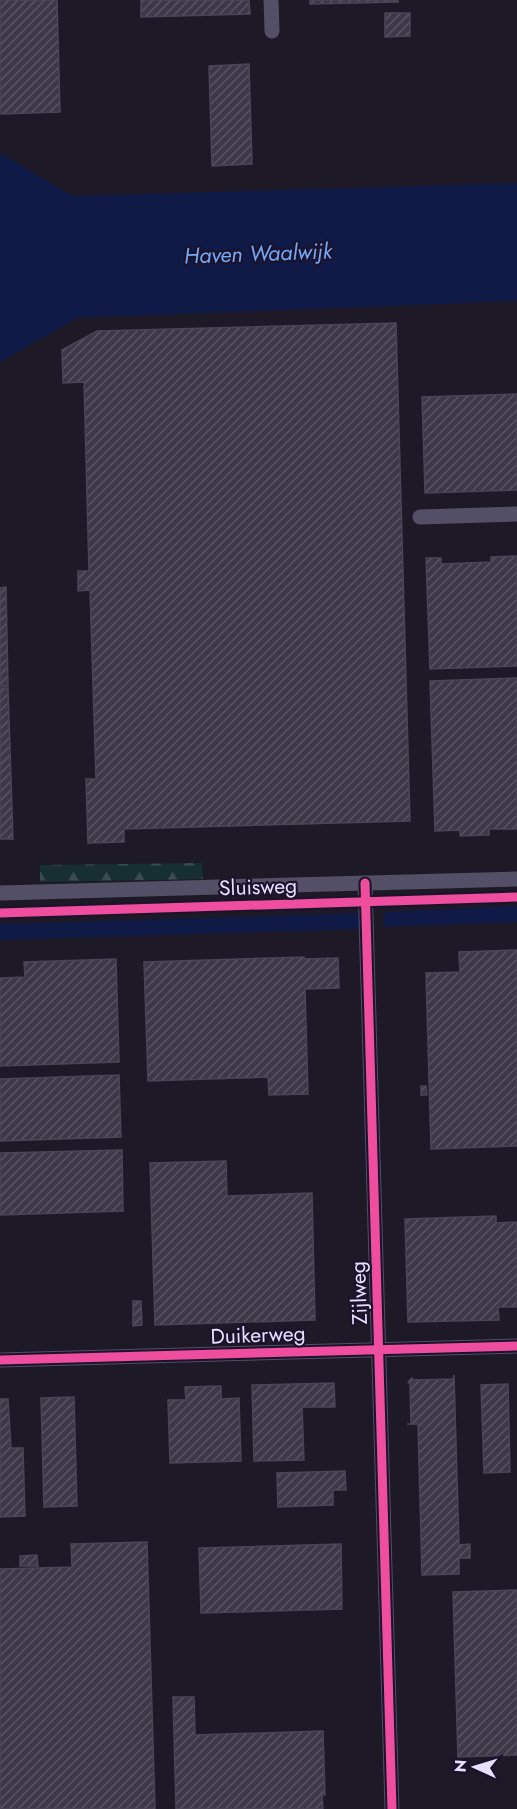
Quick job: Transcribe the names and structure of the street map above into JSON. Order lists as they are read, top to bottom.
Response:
{
  "streets": {
    "street": ["Sluisweg", "Zijlweg", "Duikerweg"]
  },
  "crossings": [
    ["Sluisweg", "Zijlweg"],
    ["Zijlweg", "Duikerweg"]
  ],
  "water": ["Haven Waalwijk"],
  "north": "left"
}
